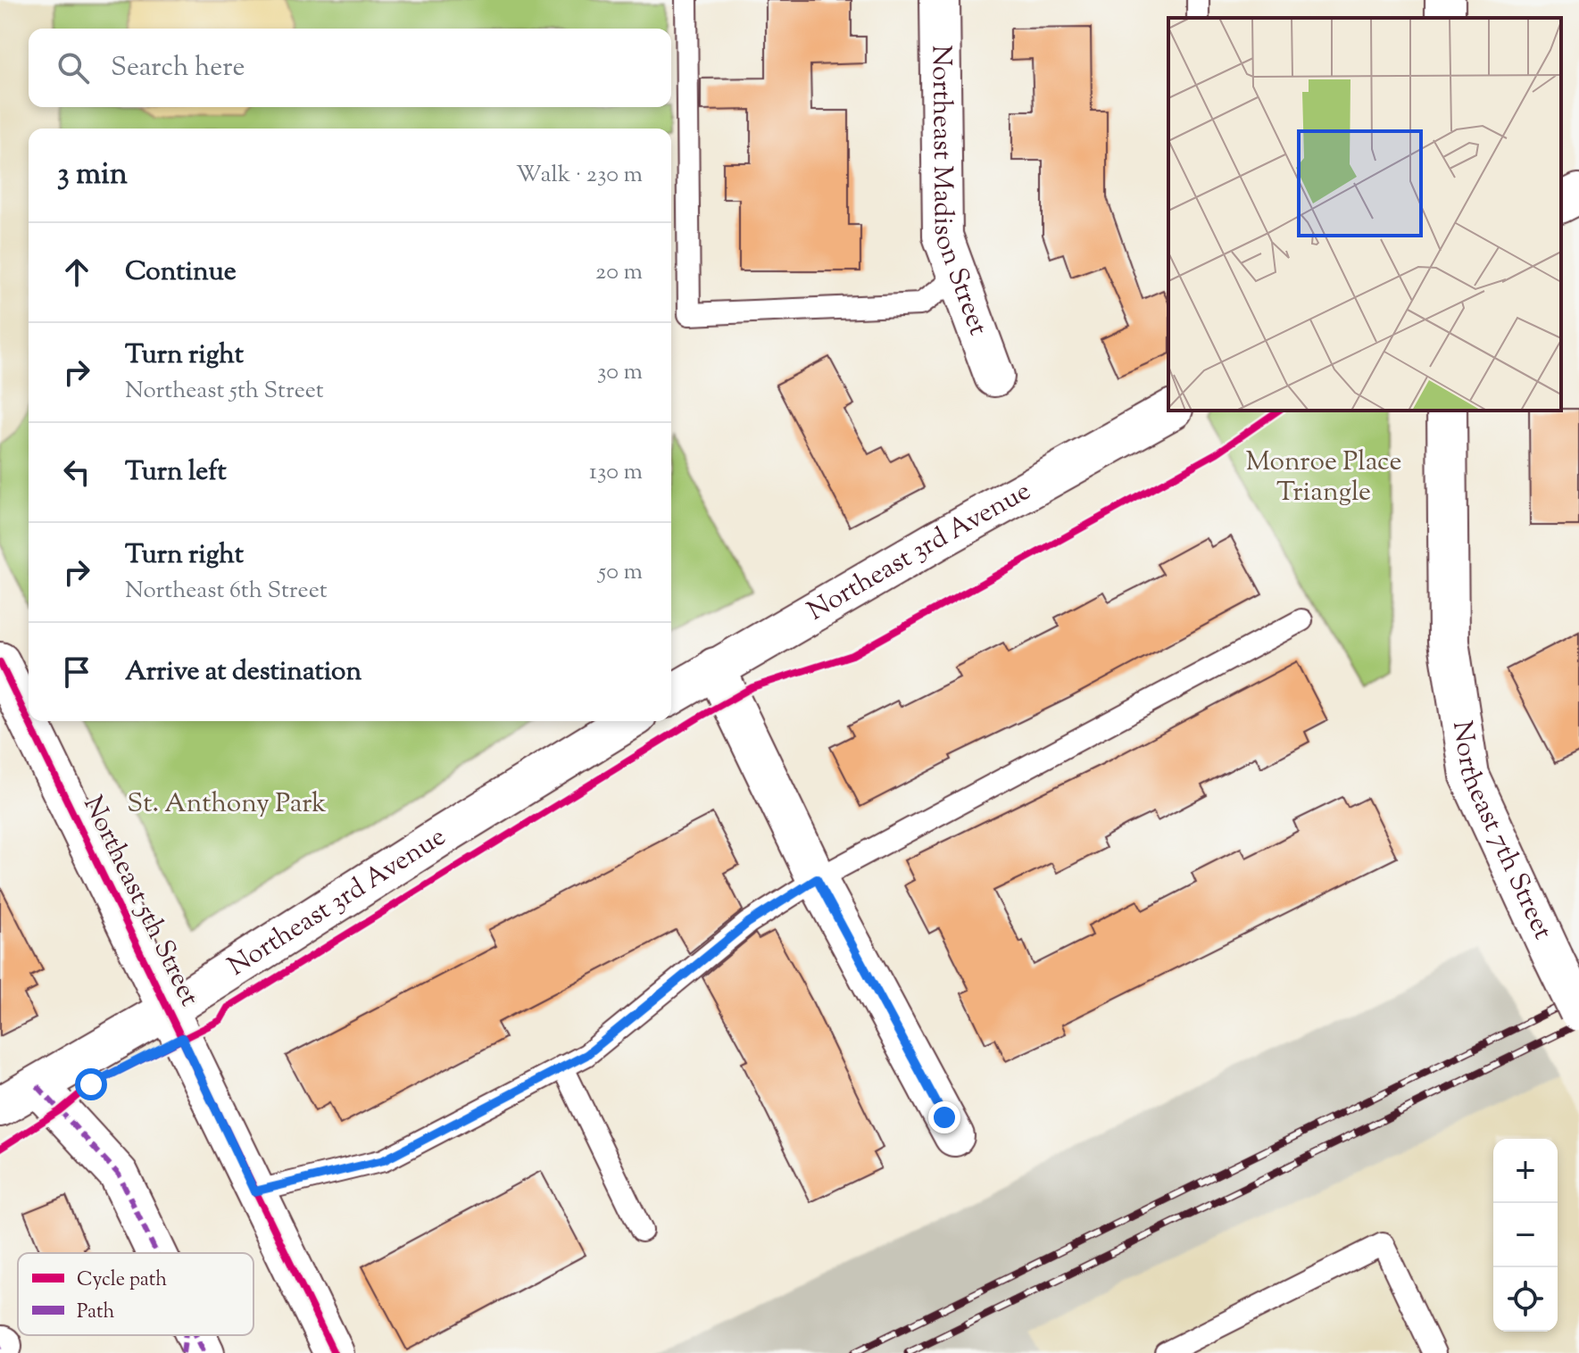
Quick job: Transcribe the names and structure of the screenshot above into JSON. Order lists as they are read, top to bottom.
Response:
{
  "streets": {
    "street": [
      "Northeast Madison Street",
      "Northeast 3rd Avenue",
      "Northeast 7th Street",
      "Northeast 5th Street"
    ]
  },
  "crossings": [
    ["Northeast 3rd Avenue", "Northeast 5th Street"]
  ],
  "parks": ["Monroe Place Triangle", "St. Anthony Park"],
  "legend": ["Cycle path", "Path"],
  "page": {
    "search": "Search here",
    "heading": ["3 min", "Walk · 230 m"],
    "list": [
      ["Continue", "20 m"],
      ["Turn right", "Northeast 5th Street", "30 m"],
      ["Turn left", "130 m"],
      ["Turn right", "Northeast 6th Street", "50 m"],
      "Arrive at destination"
    ],
    "map_buttons": ["+", "−"]
  }
}
